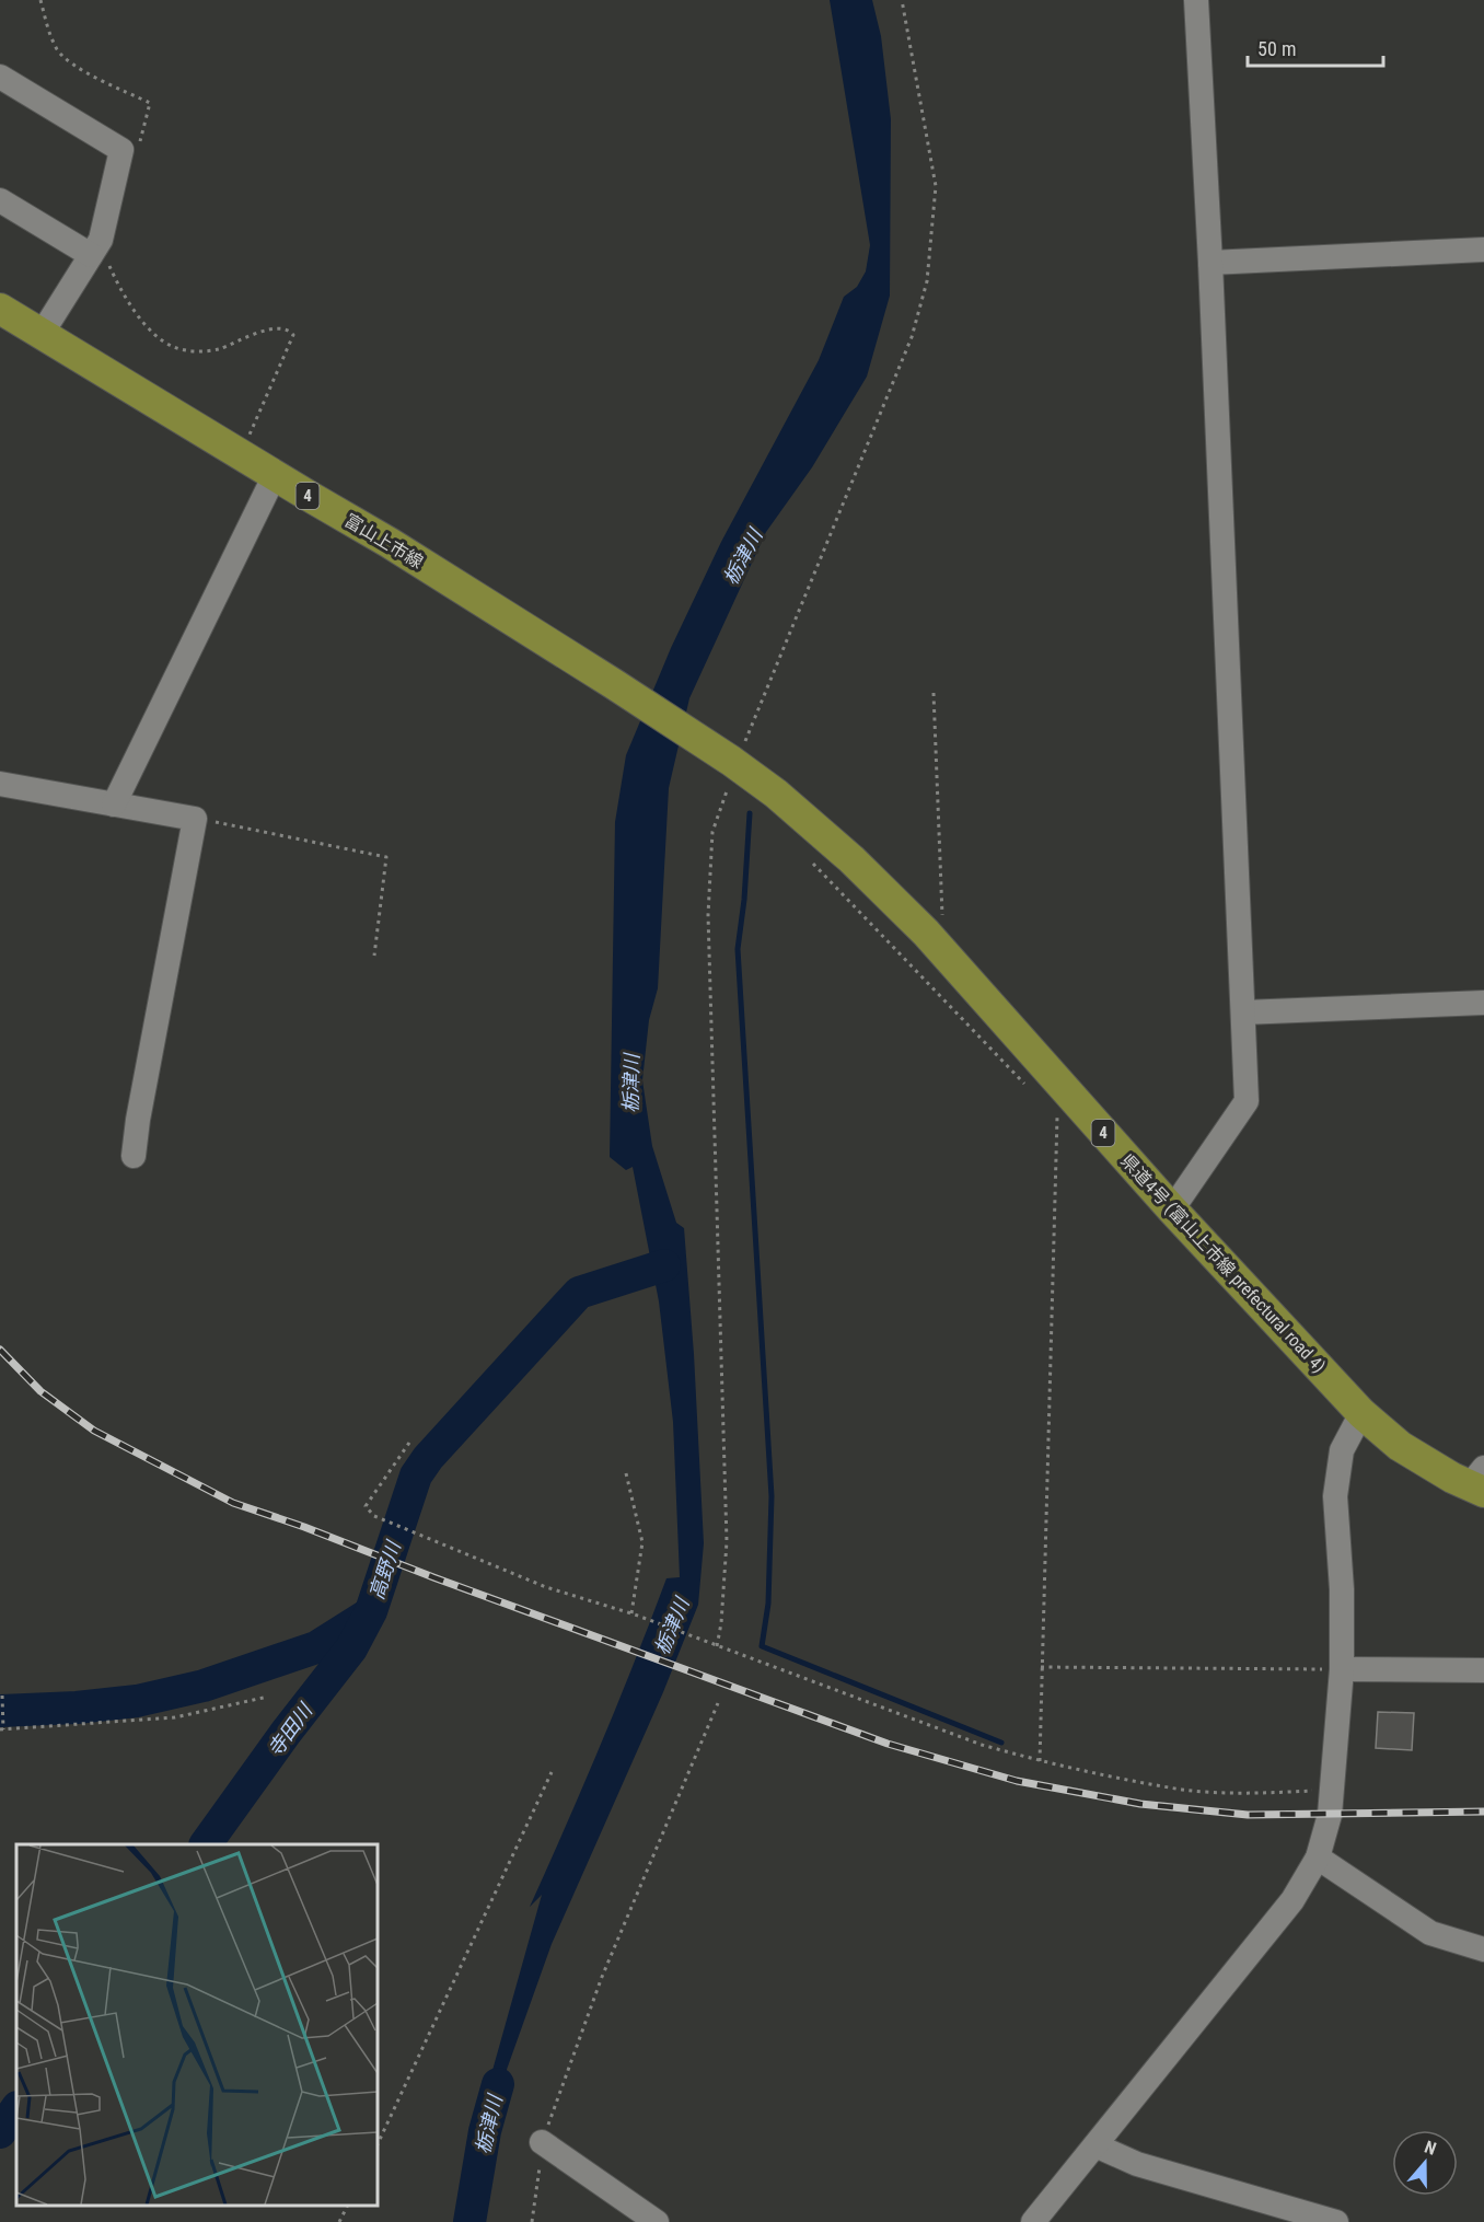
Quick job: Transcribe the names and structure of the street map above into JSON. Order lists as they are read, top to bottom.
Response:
{
  "streets": {
    "main road": ["4", "富山上市線", "県道4号 (富山上市線 prefectural road 4)"]
  },
  "crossings": [
    ["富山上市線", "県道4号 (富山上市線 prefectural road 4)"]
  ],
  "water": ["栃津川", "高野川", "寺田川"],
  "scale_bar": "50 m",
  "north": "top"
}
